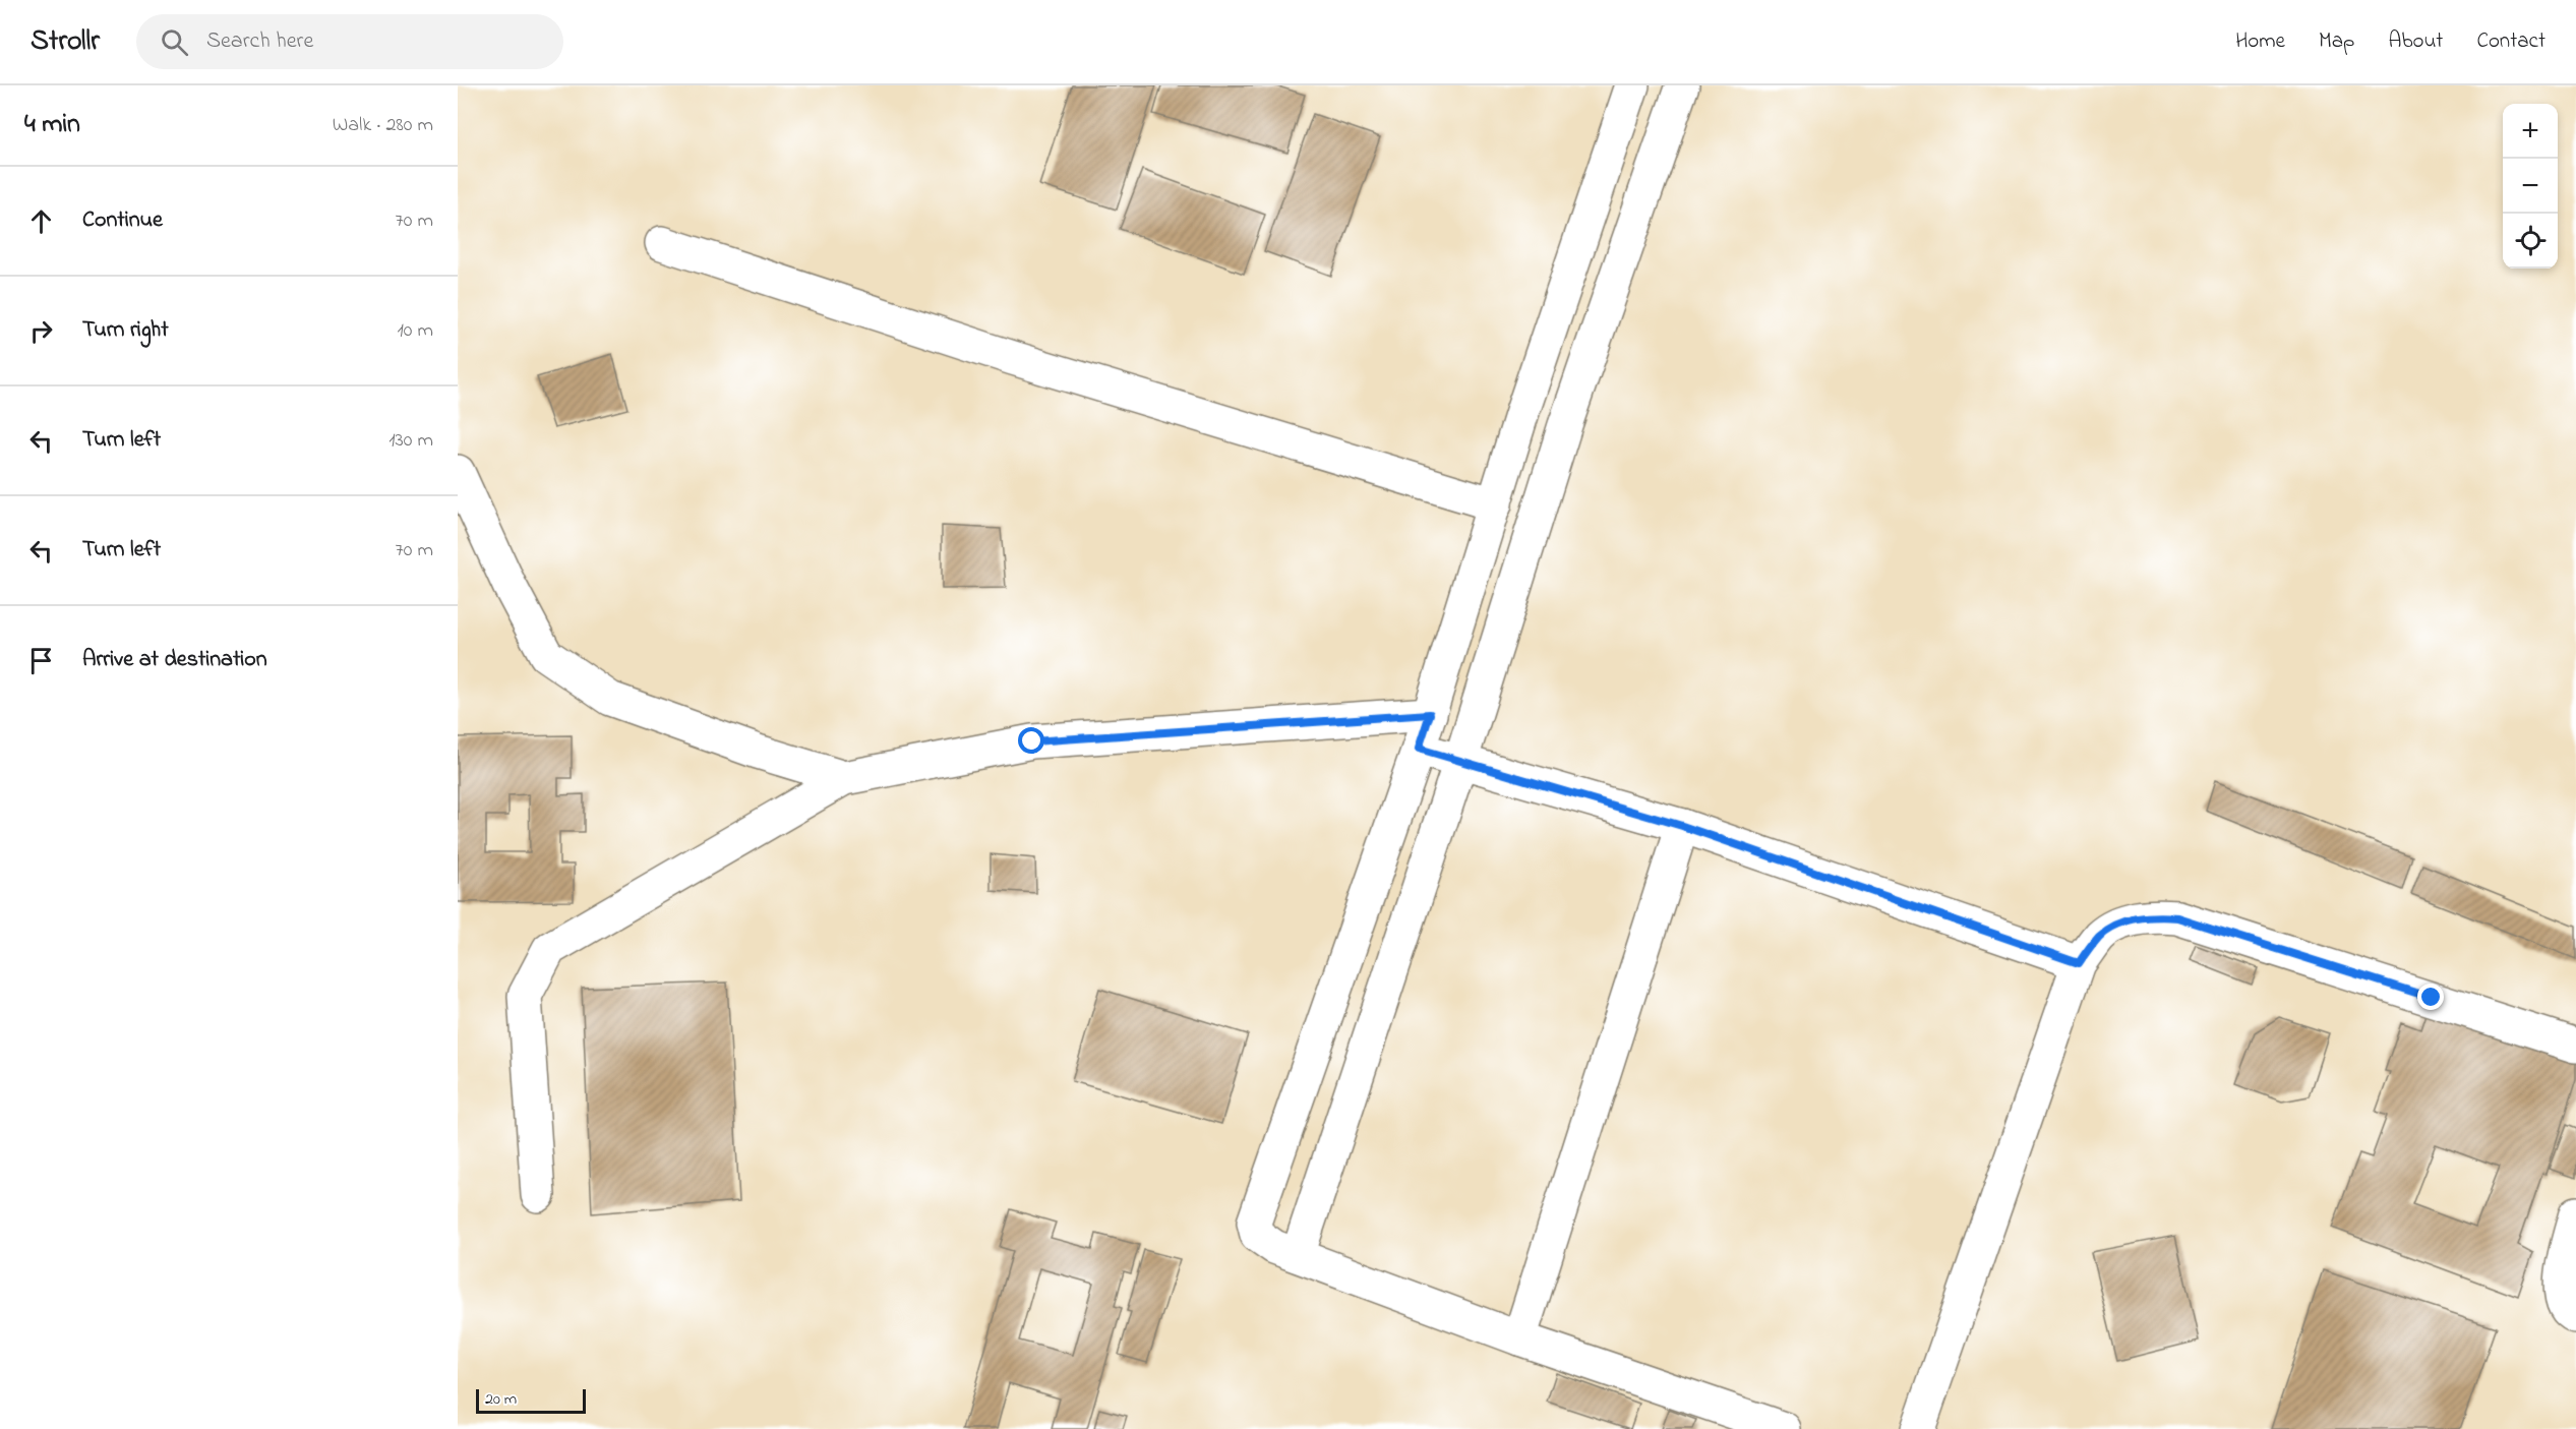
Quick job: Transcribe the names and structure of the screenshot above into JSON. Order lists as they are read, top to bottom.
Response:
{
  "scale_bar": "20 m",
  "page": {
    "header": "Strollr",
    "search": "Search here",
    "nav": [
      "Home",
      "Map",
      "About",
      "Contact"
    ],
    "heading": ["4 min", "Walk · 280 m"],
    "map_buttons": ["+", "−"],
    "list": [
      ["Continue", "70 m"],
      ["Turn right", "10 m"],
      ["Turn left", "130 m"],
      ["Turn left", "70 m"],
      "Arrive at destination"
    ],
    "scale": "20 m"
  }
}
